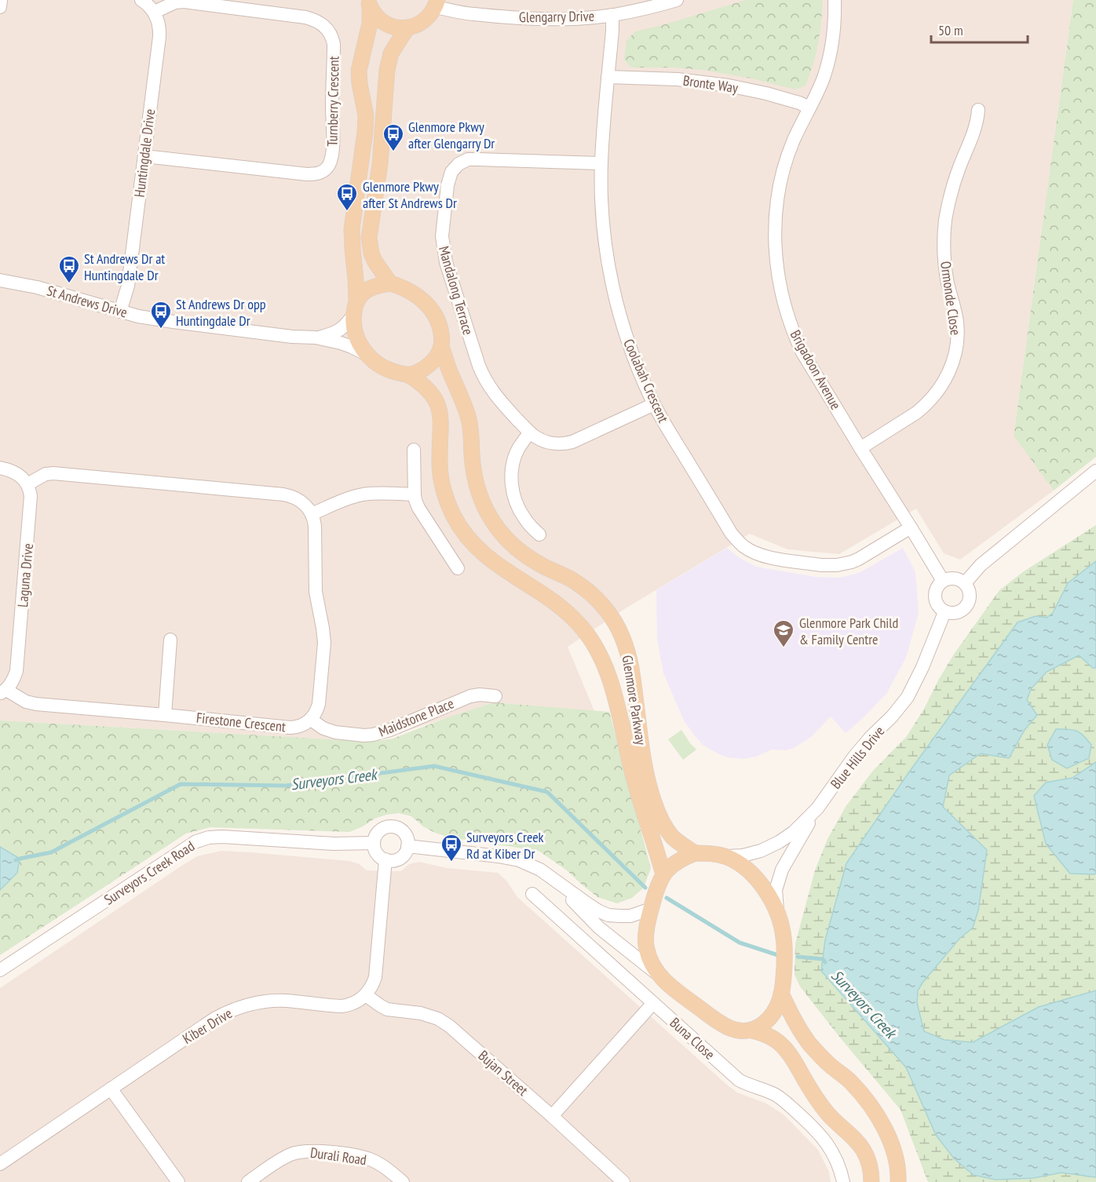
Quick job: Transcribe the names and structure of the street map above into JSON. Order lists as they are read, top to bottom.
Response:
{
  "streets": {
    "main road": ["Glenmore Parkway"],
    "street": [
      "Glengarry Drive",
      "Bronte Way",
      "Turnberry Crescent",
      "Huntingdale Drive",
      "Mandalong Terrace",
      "Ormonde Close",
      "St Andrews Drive",
      "Brigadoon Avenue",
      "Coolabah Crescent",
      "Laguna Drive",
      "Maidstone Place",
      "Firestone Crescent",
      "Blue Hills Drive",
      "Surveyors Creek Road",
      "Kiber Drive",
      "Buna Close",
      "Bujan Street",
      "Durali Road"
    ]
  },
  "crossings": [
    ["Glengarry Drive", "Coolabah Crescent"],
    ["Bronte Way", "Brigadoon Avenue"],
    ["Bronte Way", "Coolabah Crescent"],
    ["Turnberry Crescent", "Huntingdale Drive"],
    ["Huntingdale Drive", "St Andrews Drive"],
    ["Mandalong Terrace", "Coolabah Crescent"],
    ["Ormonde Close", "Brigadoon Avenue"],
    ["St Andrews Drive", "Glenmore Parkway"],
    ["Brigadoon Avenue", "Coolabah Crescent"],
    ["Brigadoon Avenue", "Blue Hills Drive"],
    ["Laguna Drive", "Firestone Crescent"],
    ["Glenmore Parkway", "Blue Hills Drive"],
    ["Maidstone Place", "Firestone Crescent"],
    ["Kiber Drive", "Bujan Street"]
  ],
  "water": ["Surveyors Creek"],
  "places": {
    "bus stop": [
      "Glenmore Pkwy after Glengarry Dr",
      "Glenmore Pkwy after St Andrews Dr",
      "St Andrews Dr at Huntingdale Dr",
      "St Andrews Dr opp Huntingdale Dr",
      "Surveyors Creek Rd at Kiber Dr"
    ],
    "school or university": ["Glenmore Park Child & Family Centre"]
  },
  "scale_bar": "50 m"
}
